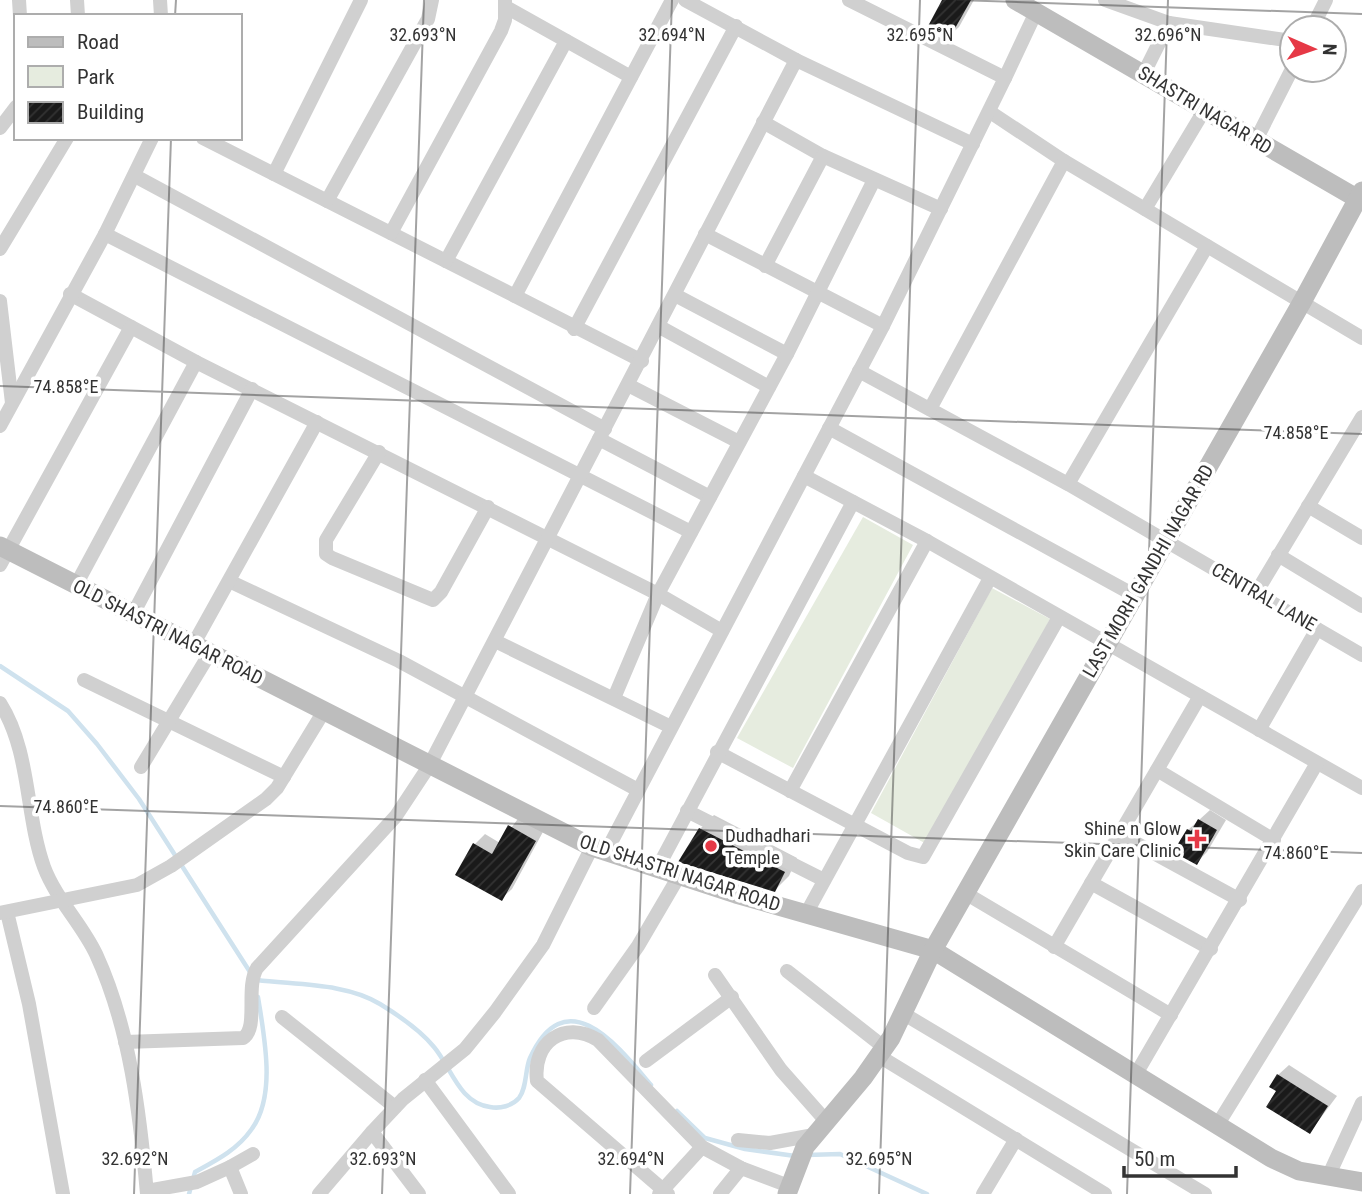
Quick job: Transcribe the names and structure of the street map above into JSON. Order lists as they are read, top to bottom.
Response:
{
  "streets": {
    "street": [
      "SHASTRI NAGAR RD",
      "LAST MORH GANDHI NAGAR RD",
      "CENTRAL LANE",
      "OLD SHASTRI NAGAR ROAD"
    ]
  },
  "crossings": [
    ["SHASTRI NAGAR RD", "LAST MORH GANDHI NAGAR RD"],
    ["LAST MORH GANDHI NAGAR RD", "CENTRAL LANE"],
    ["LAST MORH GANDHI NAGAR RD", "OLD SHASTRI NAGAR ROAD"]
  ],
  "places": {
    "health": ["Shine n Glow Skin Care Clinic"],
    "other": ["Dudhadhari Temple"]
  },
  "legend": ["Road", "Park", "Building"],
  "scale_bar": "50 m",
  "north": "right",
  "coordinates": [
    "32.693°N",
    "32.694°N",
    "32.695°N",
    "32.696°N",
    "74.858°E",
    "74.860°E",
    "32.692°N"
  ]
}
